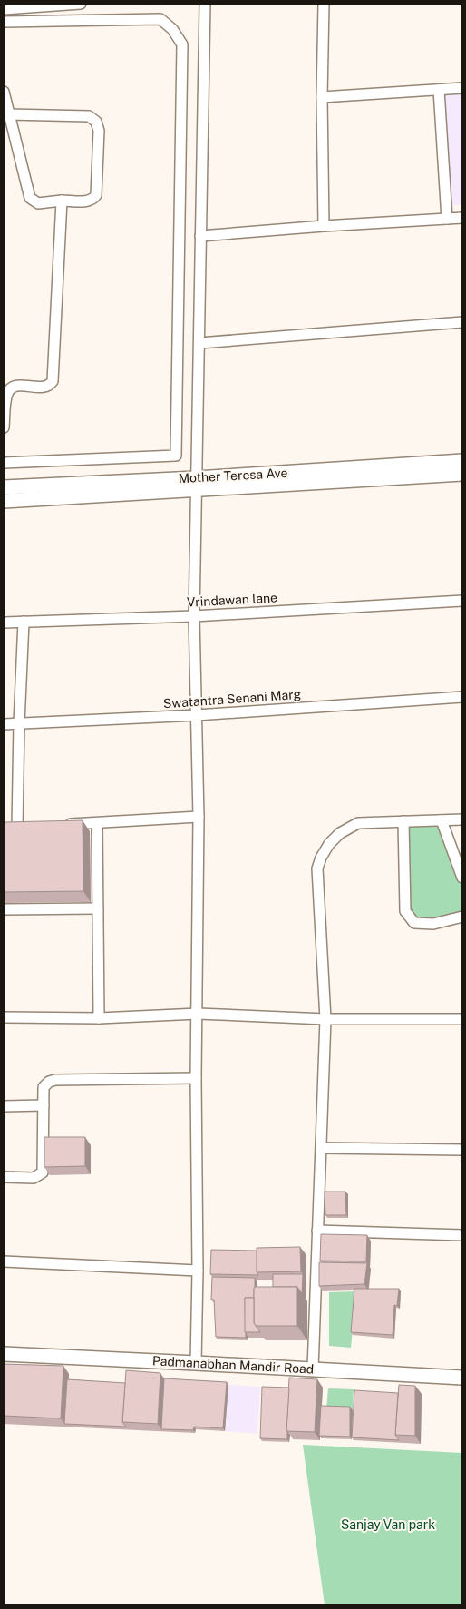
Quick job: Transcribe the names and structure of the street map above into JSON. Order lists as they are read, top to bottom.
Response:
{
  "streets": {
    "street": [
      "Mother Teresa Ave",
      "Vrindawan lane",
      "Swatantra Senani Marg",
      "Padmanabhan Mandir Road"
    ]
  },
  "parks": ["Sanjay Van park"]
}
